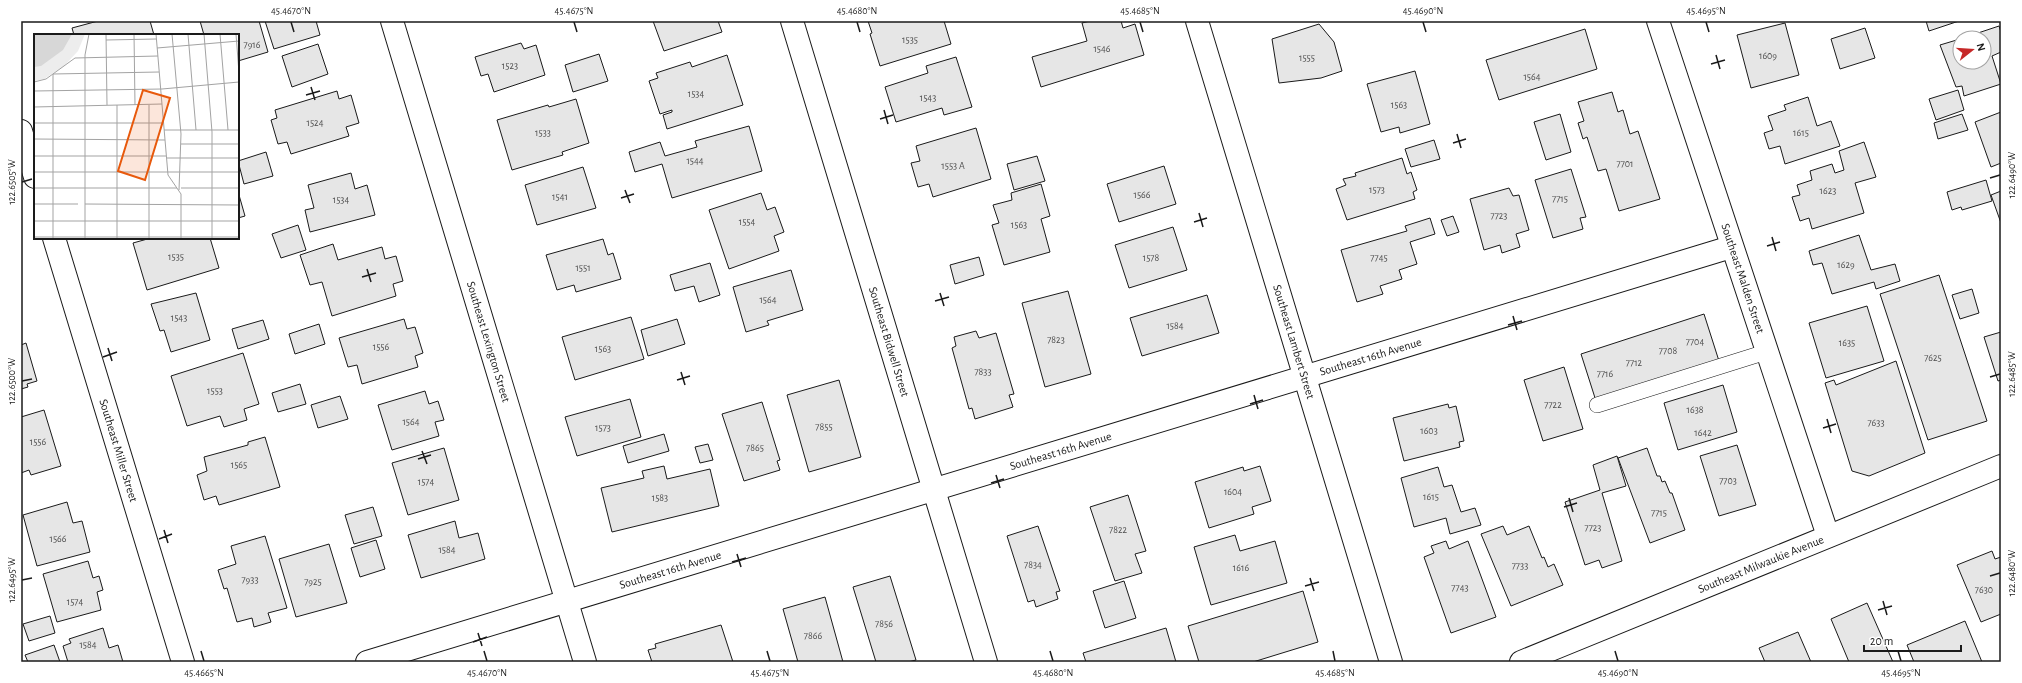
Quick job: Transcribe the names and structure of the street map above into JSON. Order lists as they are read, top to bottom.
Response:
{
  "streets": {
    "street": [
      "Southeast Malden Street",
      "Southeast Lexington Street",
      "Southeast Bidwell Street",
      "Southeast Lambert Street",
      "Southeast 16th Avenue",
      "Southeast Miller Street",
      "Southeast Milwaukie Avenue"
    ]
  },
  "crossings": [
    ["Southeast Malden Street", "Southeast 16th Avenue"],
    ["Southeast Malden Street", "Southeast Milwaukie Avenue"],
    ["Southeast Lexington Street", "Southeast 16th Avenue"],
    ["Southeast Bidwell Street", "Southeast 16th Avenue"],
    ["Southeast Lambert Street", "Southeast 16th Avenue"]
  ],
  "house_numbers": [
    "1535",
    "7916",
    "1546",
    "1609",
    "1555",
    "1523",
    "1564",
    "1534",
    "1543",
    "1563",
    "1524",
    "1533",
    "1615",
    "1544",
    "7701",
    "1553 A",
    "1573",
    "1623",
    "1566",
    "1541",
    "7715",
    "1534",
    "7723",
    "1554",
    "1563",
    "1535",
    "1578",
    "7745",
    "1629",
    "1551",
    "1564",
    "1543",
    "1584",
    "7823",
    "7704",
    "1635",
    "1556",
    "1563",
    "7708",
    "7625",
    "7712",
    "7833",
    "7716",
    "1553",
    "7722",
    "1638",
    "1564",
    "7633",
    "7855",
    "1573",
    "1603",
    "1642",
    "1556",
    "7865",
    "1565",
    "7703",
    "1574",
    "1604",
    "1615",
    "1583",
    "7715",
    "7723",
    "7822",
    "1566",
    "1584",
    "7834",
    "7733",
    "1616",
    "7933",
    "7925",
    "7743",
    "7630",
    "1574",
    "7856",
    "7866",
    "1584"
  ],
  "scale_bar": "20 m",
  "north": "right",
  "coordinates": [
    "45.4670°N",
    "45.4675°N",
    "45.4680°N",
    "45.4685°N",
    "45.4690°N",
    "45.4695°N",
    "122.6490°W",
    "122.6505°W",
    "122.6485°W",
    "122.6500°W",
    "122.6480°W",
    "122.6495°W",
    "45.4665°N"
  ]
}
